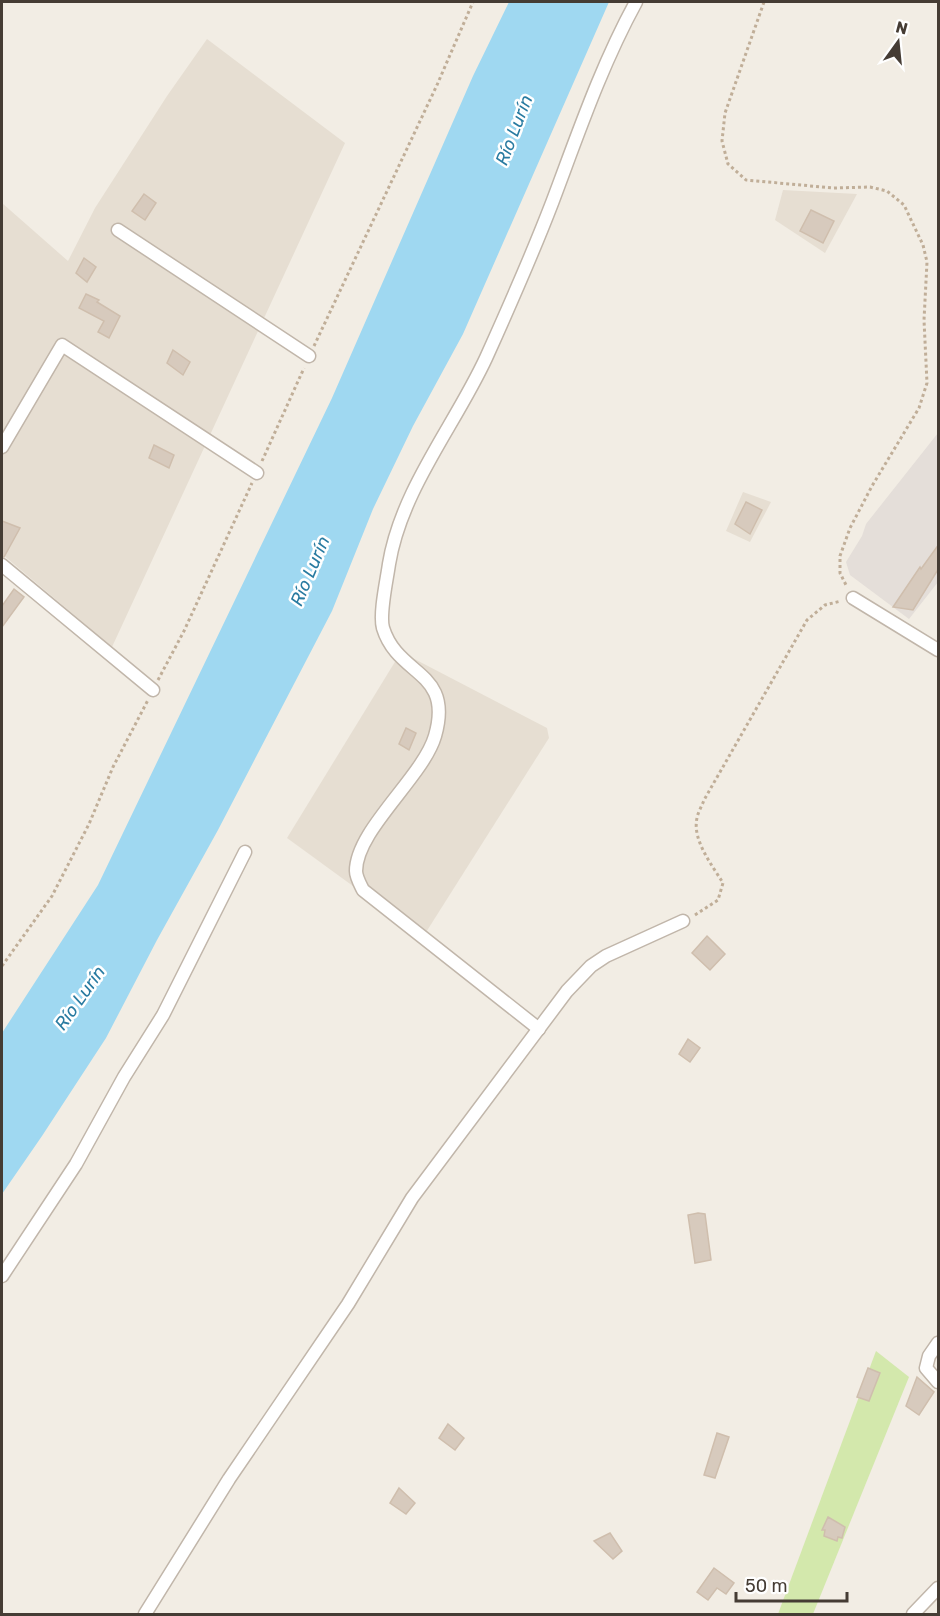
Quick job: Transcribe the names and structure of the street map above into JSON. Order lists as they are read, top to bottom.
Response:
{
  "water": ["Río Lurín"],
  "scale_bar": "50 m",
  "north": "top"
}
